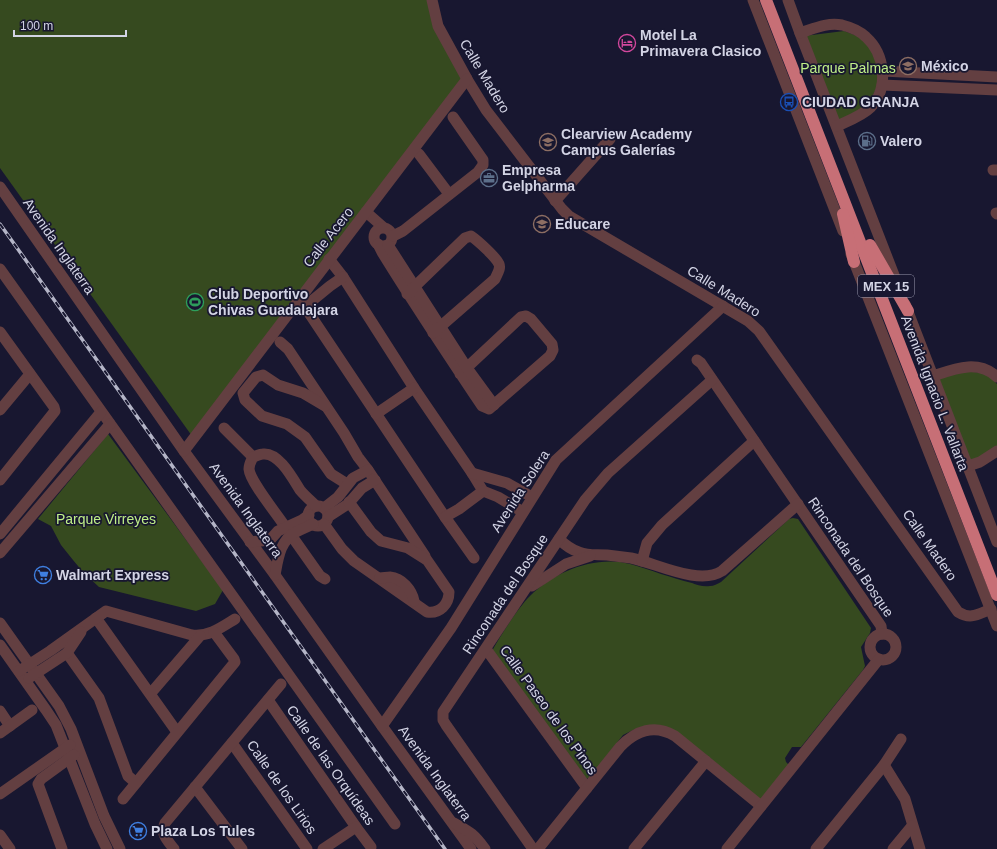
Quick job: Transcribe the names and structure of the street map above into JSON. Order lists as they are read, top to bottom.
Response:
{
  "streets": {
    "highway": ["MEX 15", "Avenida Ignacio L. Vallarta"],
    "street": [
      "Calle Madero",
      "Calle Acero",
      "Avenida Inglaterra",
      "Avenida Solera",
      "Rinconada del Bosque",
      "Calle Paseo de los Pinos",
      "Calle de las Orquídeas",
      "Calle de los Lirios"
    ]
  },
  "crossings": [
    ["Calle Madero", "Calle Acero"],
    ["Calle Madero", "Avenida Solera"],
    ["Calle Acero", "Avenida Inglaterra"],
    ["Avenida Inglaterra", "Avenida Solera"],
    ["Rinconada del Bosque", "Calle Paseo de los Pinos"]
  ],
  "parks": ["Parque Palmas", "Parque Virreyes"],
  "places": {
    "hotel": ["Motel La Primavera Clasico"],
    "school or university": ["México", "Clearview Academy Campus Galerías", "Educare"],
    "bus stop": ["CIUDAD GRANJA"],
    "fuel station": ["Valero"],
    "office": ["Empresa Gelpharma"],
    "sports": ["Club Deportivo Chivas Guadalajara"],
    "supermarket": ["Walmart Express", "Plaza Los Tules"]
  },
  "scale_bar": "100 m"
}
